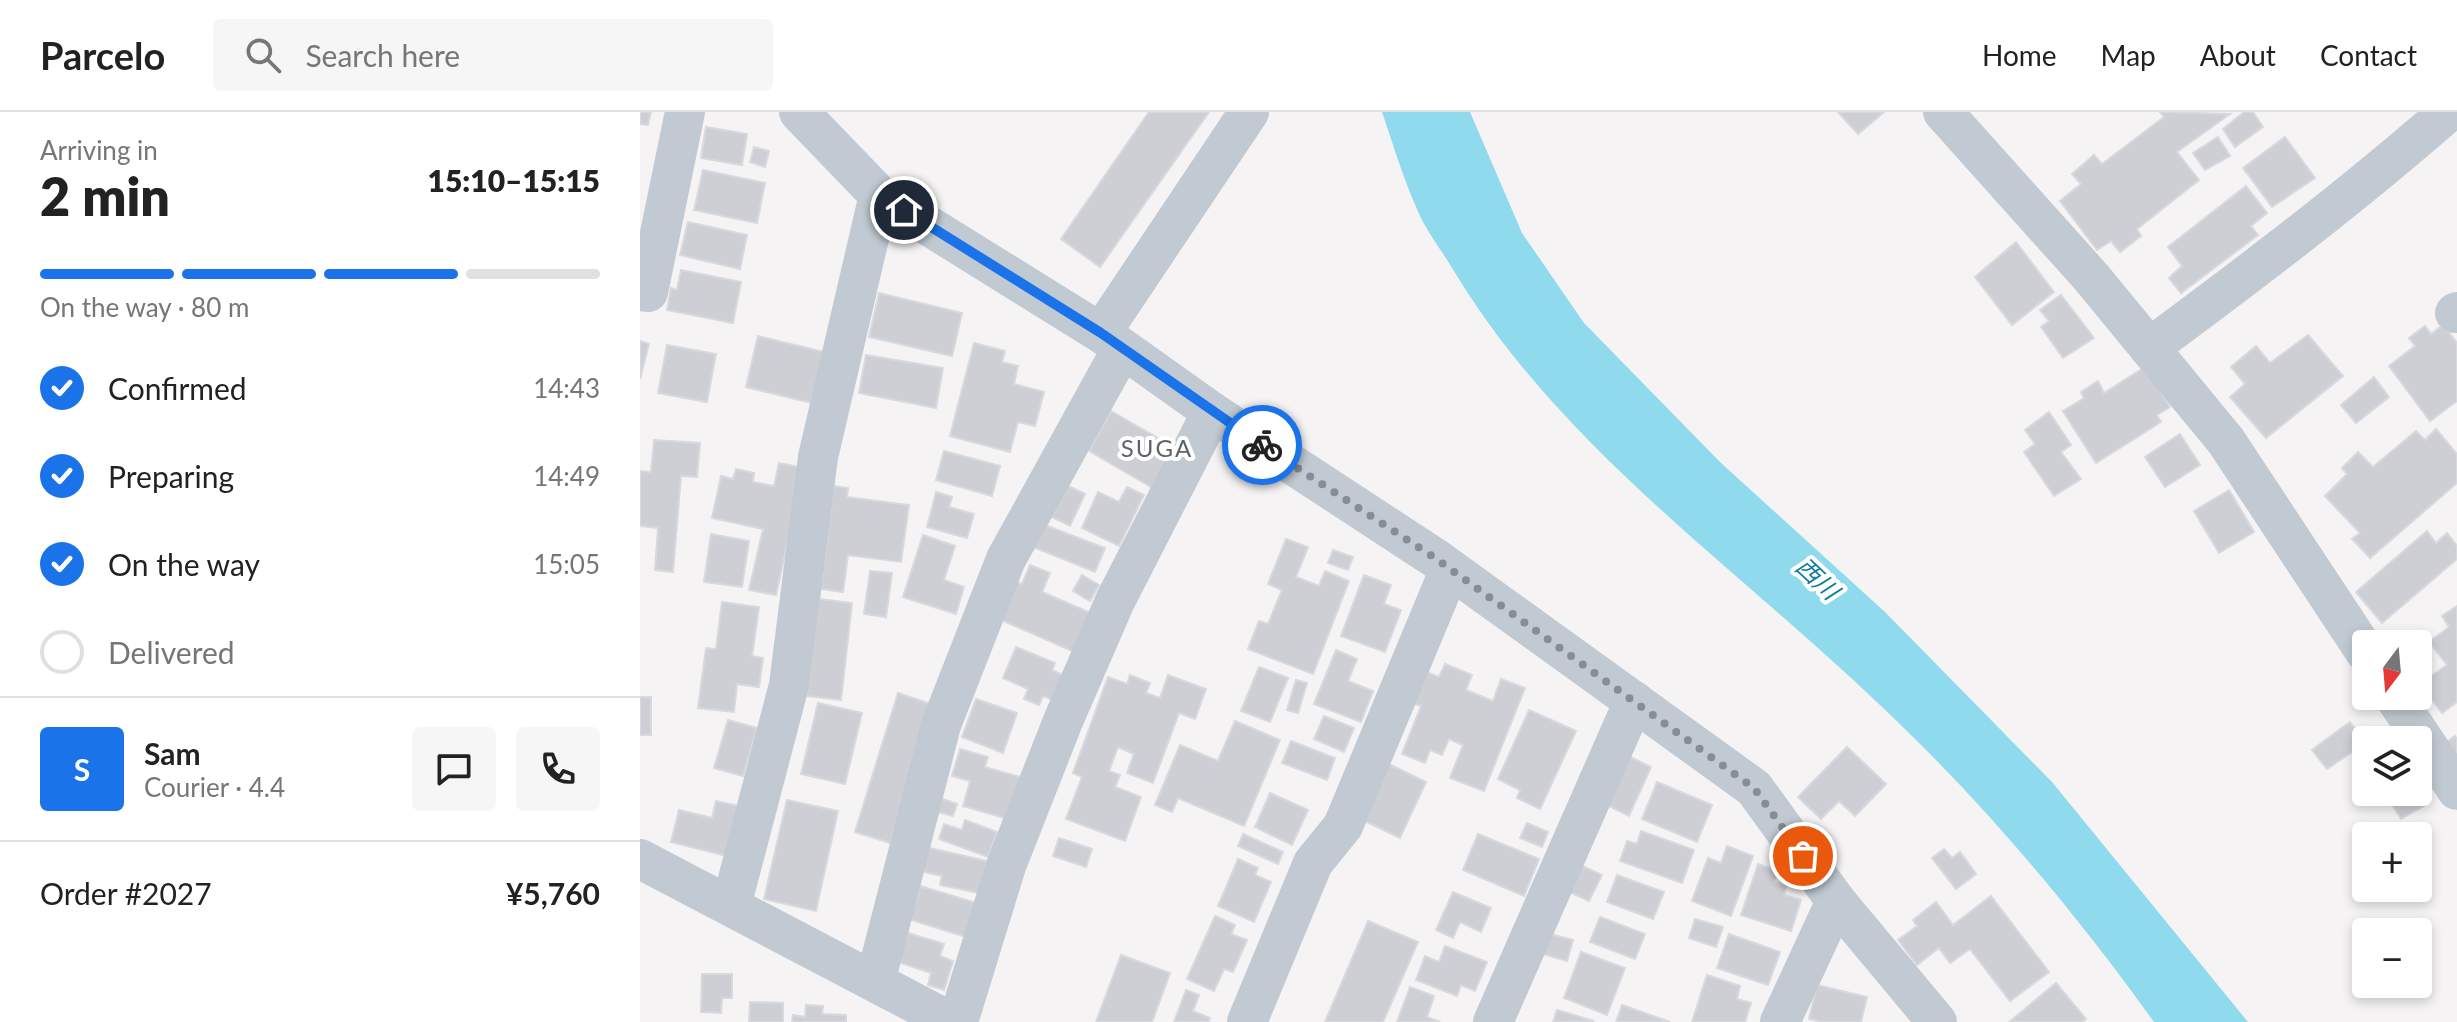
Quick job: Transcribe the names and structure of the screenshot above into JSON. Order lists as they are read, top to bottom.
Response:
{
  "districts": ["SUGA"],
  "water": ["西川"],
  "north": "bottom",
  "page": {
    "header": "Parcelo",
    "search": "Search here",
    "nav": [
      "Home",
      "Map",
      "About",
      "Contact"
    ],
    "heading": ["2 min", "Arriving in", "15:10–15:15"],
    "panel": [
      "Sam",
      "Courier · 4.4",
      "Order #2027",
      "¥5,760"
    ],
    "bar": "On the way · 80 m",
    "list": [
      ["Confirmed", "14:43"],
      ["Preparing", "14:49"],
      ["On the way", "15:05"],
      "Delivered"
    ],
    "map_buttons": ["+", "−"],
    "round": "S"
  }
}
